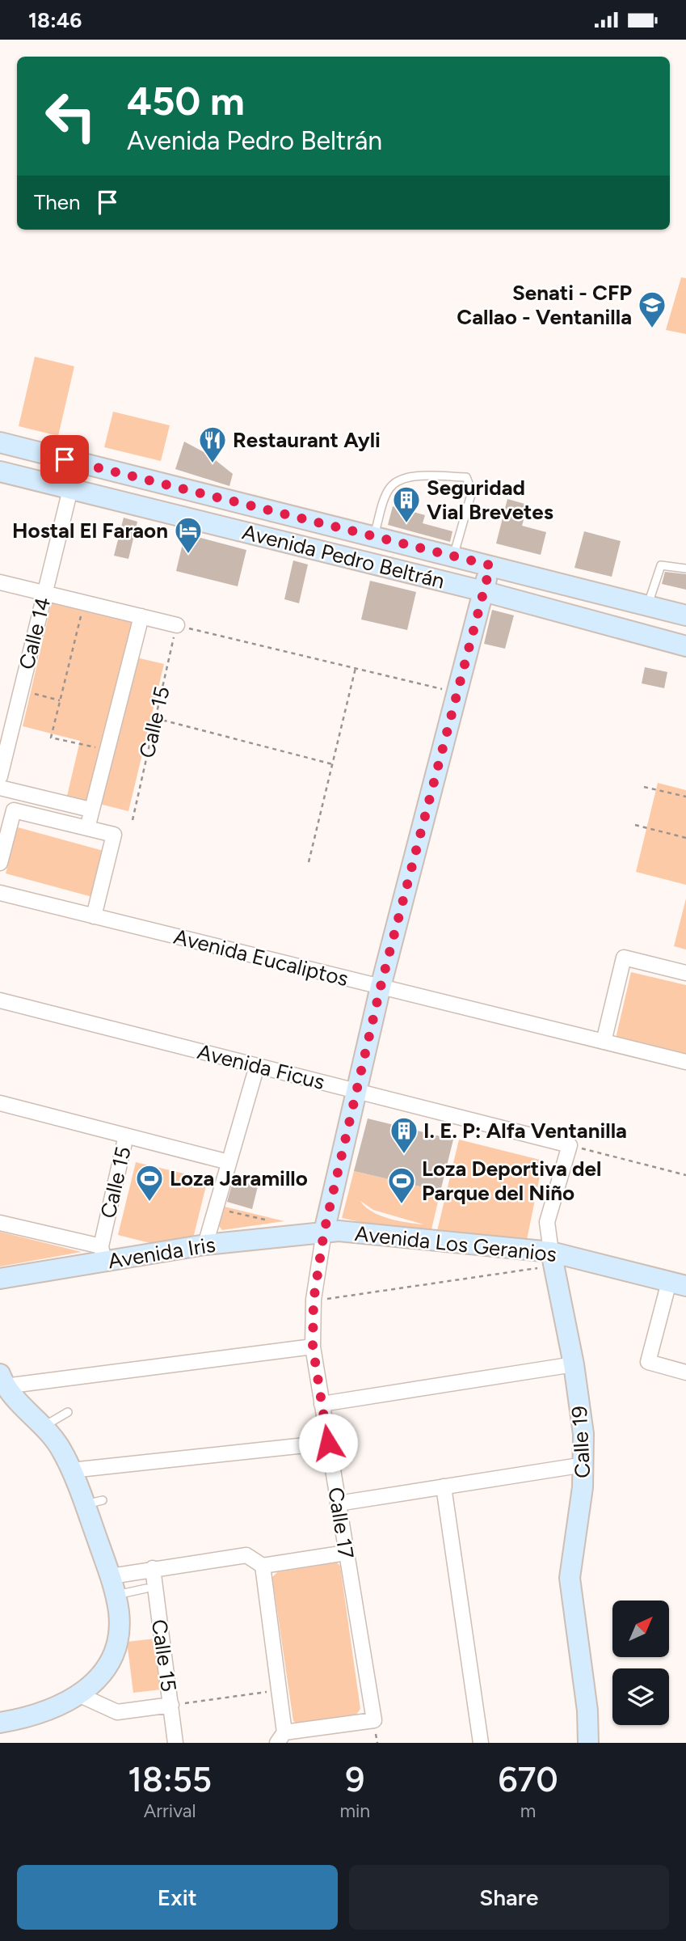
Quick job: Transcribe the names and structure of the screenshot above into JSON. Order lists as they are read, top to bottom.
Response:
{
  "streets": {
    "street": [
      "Avenida Pedro Beltrán",
      "Calle 14",
      "Calle 15",
      "Avenida Eucaliptos",
      "Avenida Ficus",
      "Avenida Los Geranios",
      "Avenida Iris",
      "Calle 19",
      "Calle 17"
    ]
  },
  "crossings": [
    ["Avenida Pedro Beltrán", "Calle 14"],
    ["Avenida Pedro Beltrán", "Calle 17"],
    ["Calle 15", "Avenida Iris"],
    ["Avenida Eucaliptos", "Calle 17"],
    ["Avenida Ficus", "Calle 19"],
    ["Avenida Ficus", "Calle 17"],
    ["Avenida Los Geranios", "Avenida Iris"],
    ["Avenida Los Geranios", "Calle 19"],
    ["Avenida Los Geranios", "Calle 17"],
    ["Avenida Iris", "Calle 17"]
  ],
  "places": {
    "school or university": ["Senati - CFP Callao - Ventanilla"],
    "restaurant": ["Restaurant Ayli"],
    "building": ["Seguridad Vial Brevetes", "I. E. P: Alfa Ventanilla"],
    "hotel": ["Hostal El Faraon"],
    "sports": ["Loza Jaramillo", "Loza Deportiva del Parque del Niño"]
  },
  "north": "top right",
  "page": {
    "status": "18:46",
    "turn": ["450 m", "Avenida Pedro Beltrán"],
    "then": "Then",
    "eta": [
      "18:55",
      "Arrival",
      "9",
      "min",
      "670",
      "m"
    ],
    "buttons": ["Exit", "Share"]
  }
}
